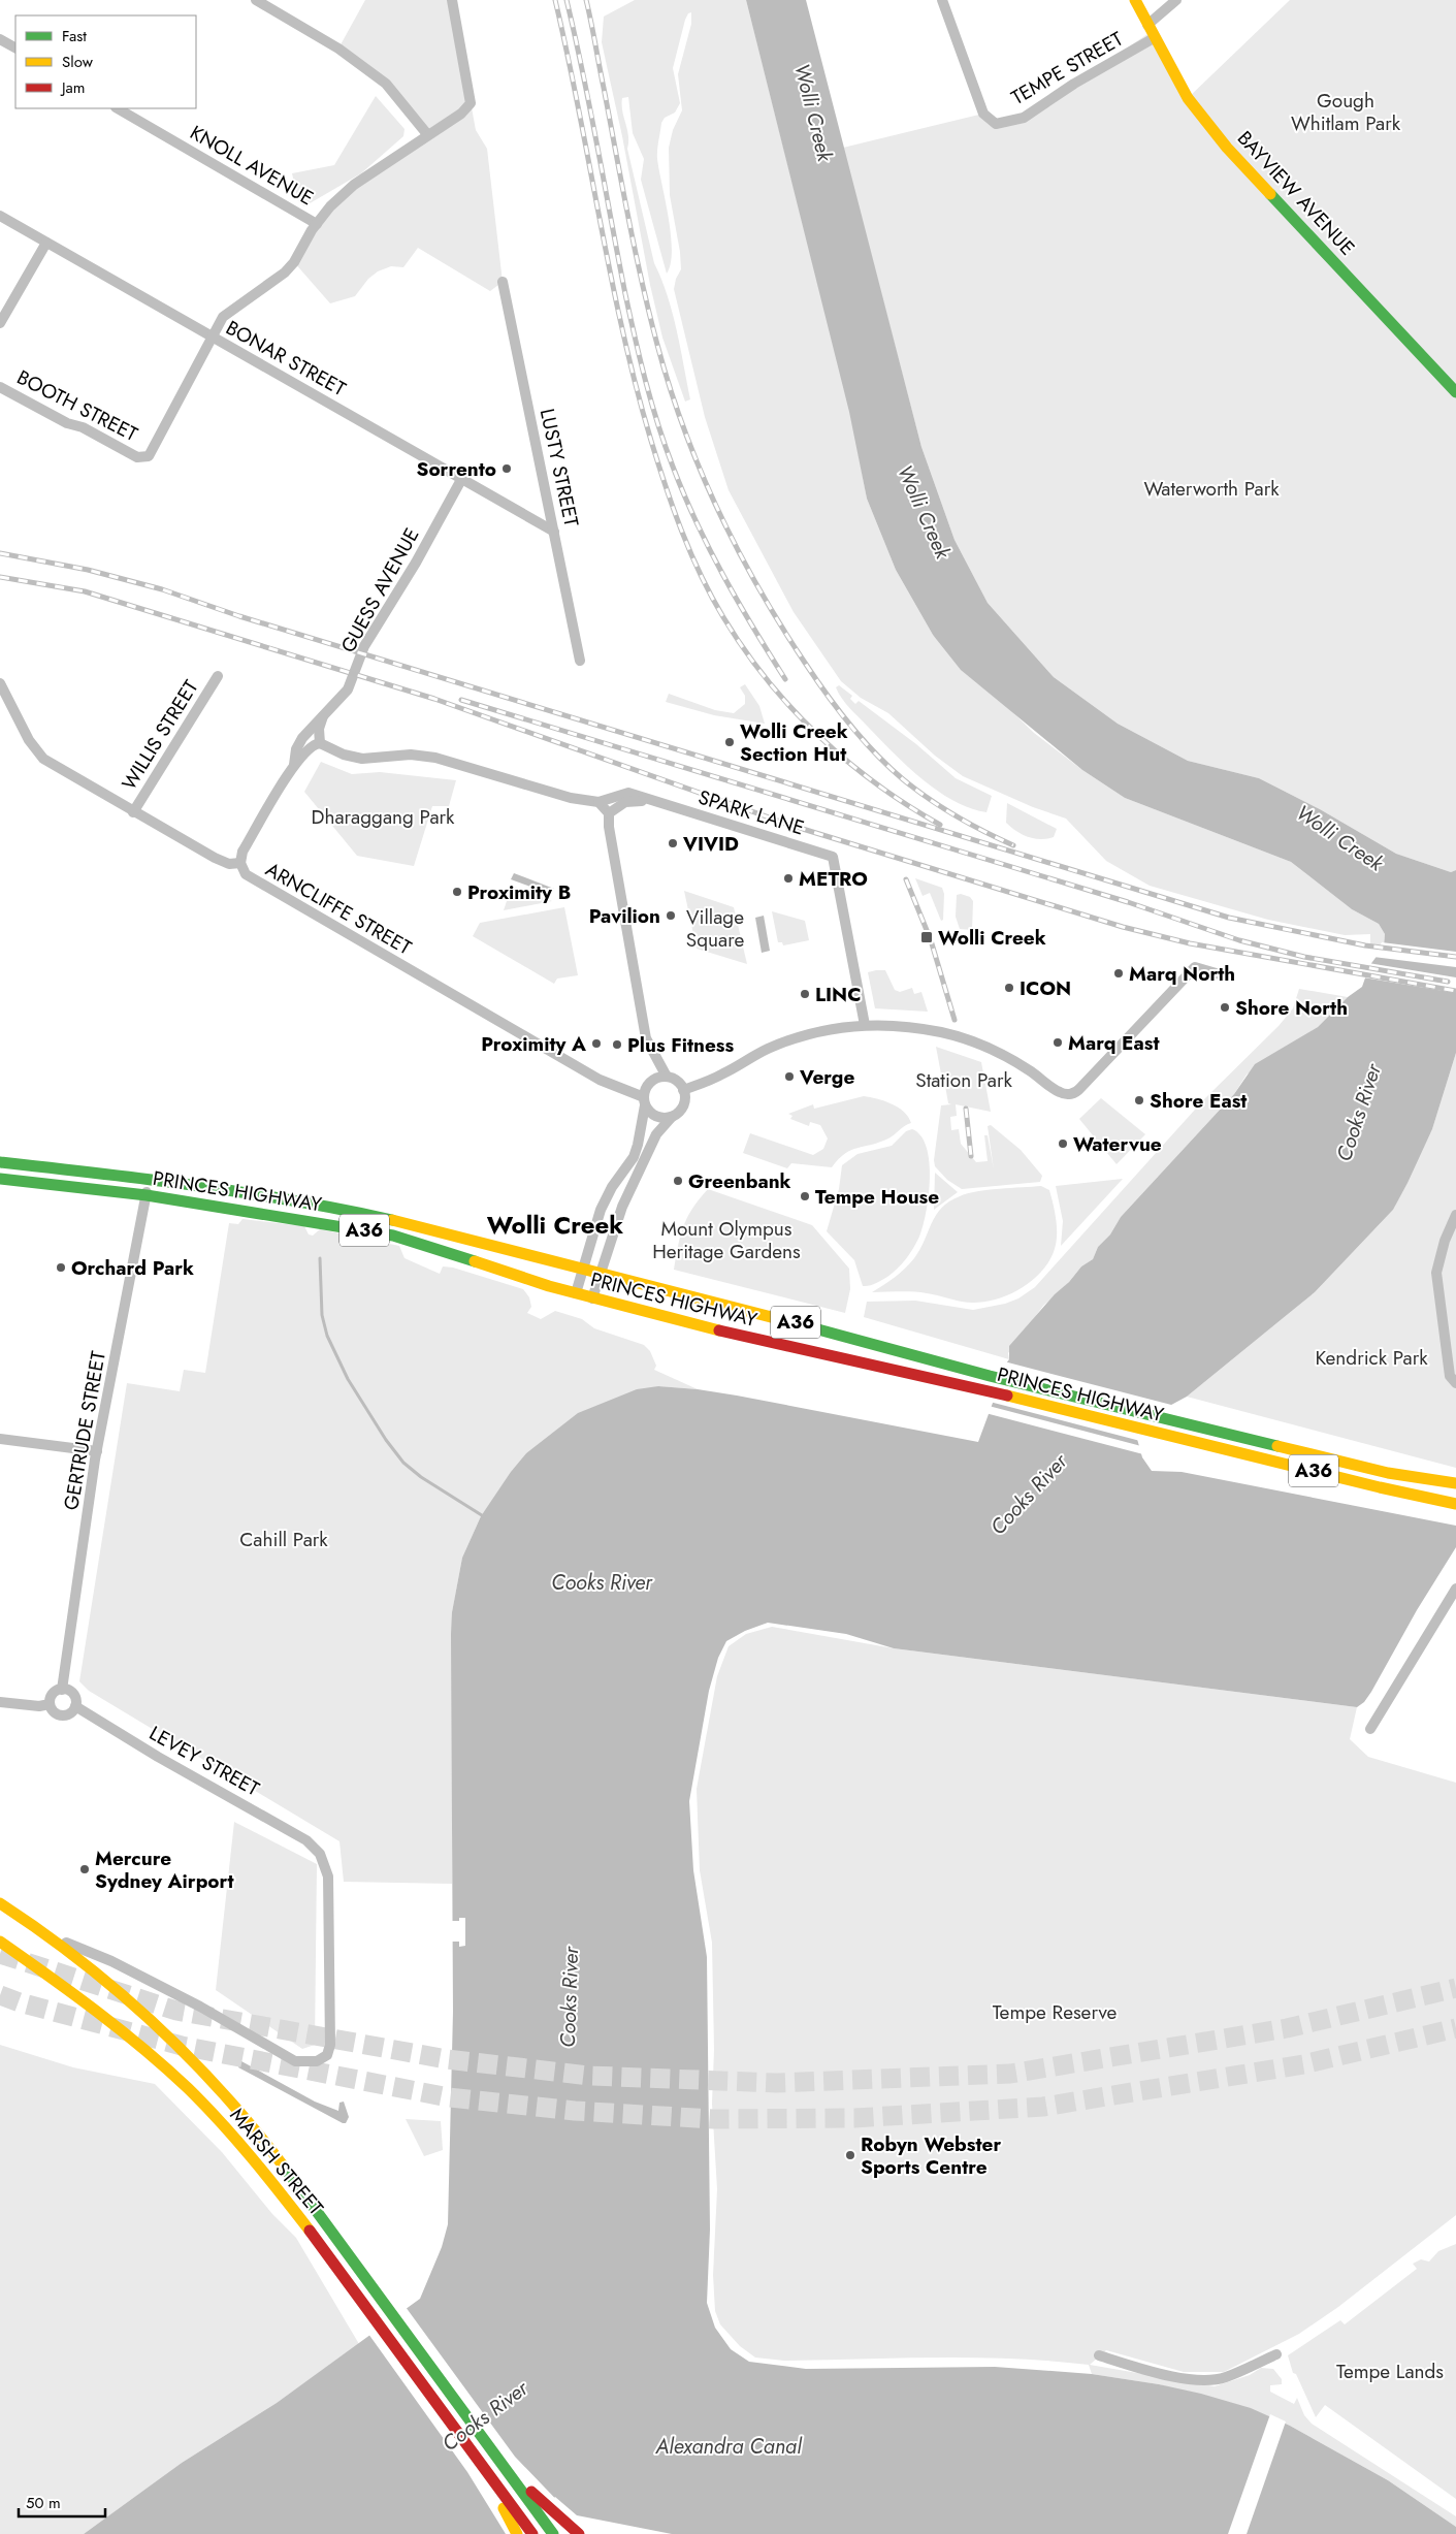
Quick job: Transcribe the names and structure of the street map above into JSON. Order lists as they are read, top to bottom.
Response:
{
  "streets": {
    "main road": [
      "BAYVIEW AVENUE",
      "PRINCES HIGHWAY",
      "A36",
      "MARSH STREET"
    ],
    "street": [
      "TEMPE STREET",
      "KNOLL AVENUE",
      "BONAR STREET",
      "BOOTH STREET",
      "LUSTY STREET",
      "GUESS AVENUE",
      "WILLIS STREET",
      "SPARK LANE",
      "ARNCLIFFE STREET",
      "GERTRUDE STREET",
      "LEVEY STREET"
    ]
  },
  "crossings": [
    ["TEMPE STREET", "BAYVIEW AVENUE"],
    ["BONAR STREET", "BOOTH STREET"],
    ["BONAR STREET", "LUSTY STREET"],
    ["BONAR STREET", "GUESS AVENUE"],
    ["GUESS AVENUE", "ARNCLIFFE STREET"],
    ["WILLIS STREET", "ARNCLIFFE STREET"],
    ["PRINCES HIGHWAY", "GERTRUDE STREET"],
    ["GERTRUDE STREET", "LEVEY STREET"],
    ["LEVEY STREET", "MARSH STREET"]
  ],
  "districts": ["Wolli Creek"],
  "water": ["Wolli Creek", "Cooks River", "Alexandra Canal"],
  "parks": [
    "Gough Whitlam Park",
    "Waterworth Park",
    "Dharaggang Park",
    "Village Square",
    "Station Park",
    "Mount Olympus Heritage Gardens",
    "Kendrick Park",
    "Cahill Park",
    "Tempe Reserve",
    "Tempe Lands"
  ],
  "places": {
    "other": [
      "Sorrento",
      "Wolli Creek Section Hut",
      "VIVID",
      "METRO",
      "Proximity B",
      "Pavilion",
      "Marq North",
      "ICON",
      "LINC",
      "Shore North",
      "Marq East",
      "Proximity A",
      "Plus Fitness",
      "Verge",
      "Shore East",
      "Watervue",
      "Greenbank",
      "Tempe House",
      "Orchard Park",
      "Mercure Sydney Airport",
      "Robyn Webster Sports Centre"
    ],
    "transit": ["Wolli Creek"]
  },
  "legend": ["Fast", "Slow", "Jam"],
  "scale_bar": "50 m"
}
